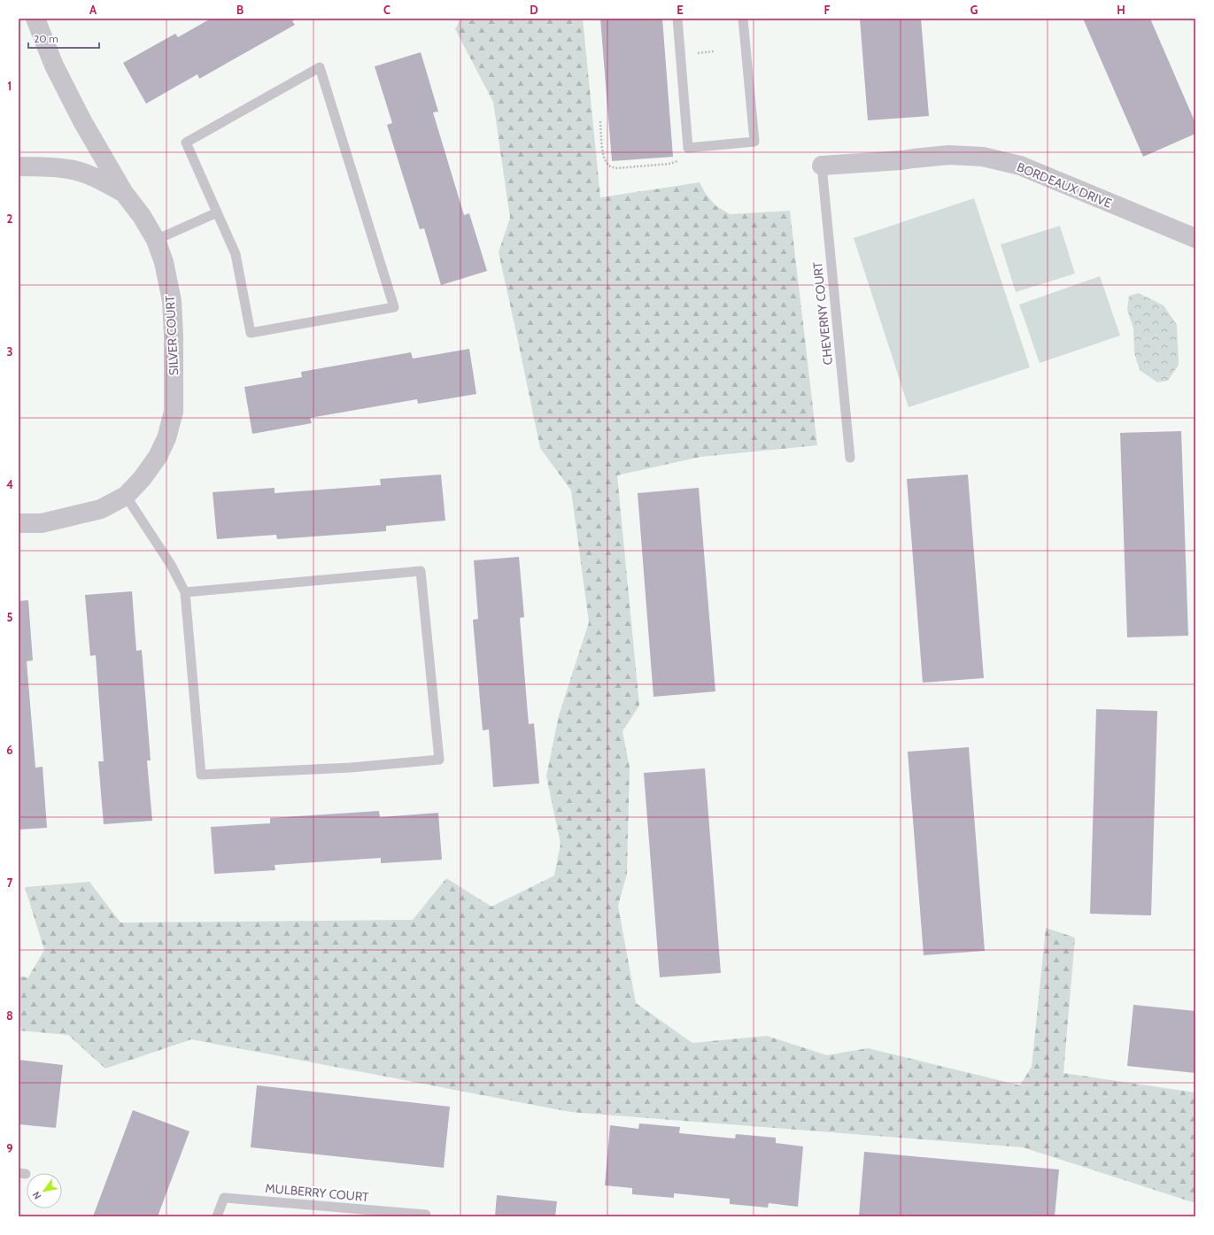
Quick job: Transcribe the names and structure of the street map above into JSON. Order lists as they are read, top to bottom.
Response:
{
  "streets": {
    "street": ["BORDEAUX DRIVE", "SILVER COURT"],
    "lane": ["CHEVERNY COURT", "MULBERRY COURT"]
  },
  "crossings": [
    ["BORDEAUX DRIVE", "CHEVERNY COURT"]
  ],
  "scale_bar": "20 m",
  "north": "bottom left",
  "grid": {
    "columns": [
      "A",
      "B",
      "C",
      "D",
      "E",
      "F",
      "G",
      "H"
    ],
    "rows": [
      "1",
      "2",
      "3",
      "4",
      "5",
      "6",
      "7",
      "8",
      "9"
    ]
  }
}
